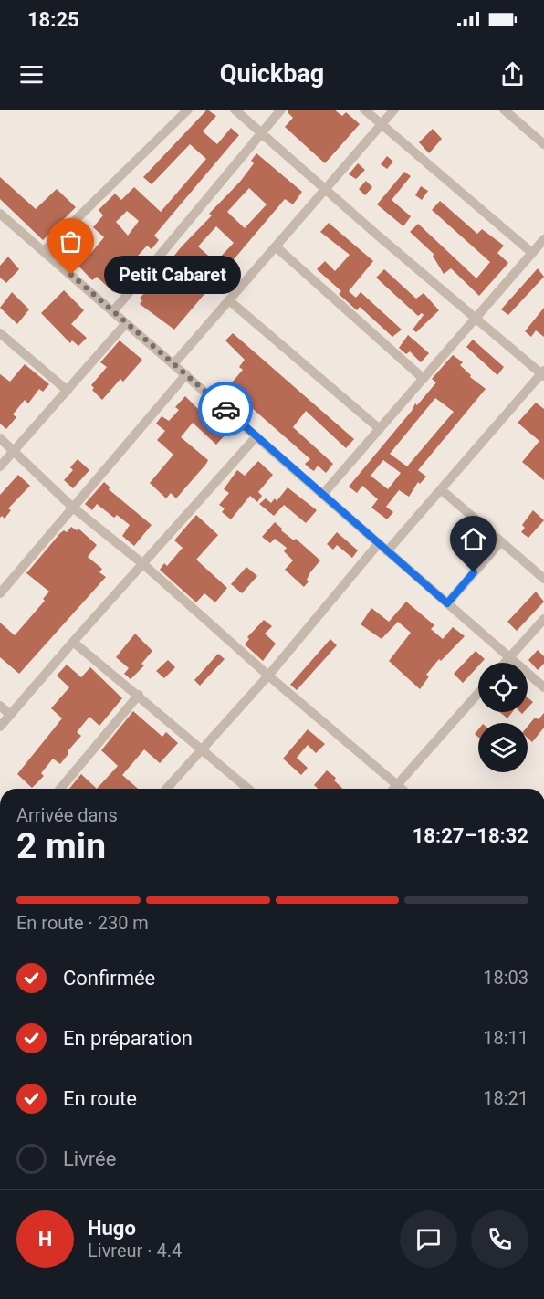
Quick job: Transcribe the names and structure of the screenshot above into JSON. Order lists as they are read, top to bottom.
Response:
{
  "places": ["Petit Cabaret"],
  "page": {
    "status": "18:25",
    "header": "Quickbag",
    "bubble": "Petit Cabaret",
    "heading": ["2 min", "Arrivée dans", "18:27–18:32"],
    "panel": ["Hugo", "Livreur · 4.4"],
    "bar": "En route · 230 m",
    "list": [
      ["Confirmée", "18:03"],
      ["En préparation", "18:11"],
      ["En route", "18:21"],
      "Livrée"
    ],
    "round": "H"
  }
}
